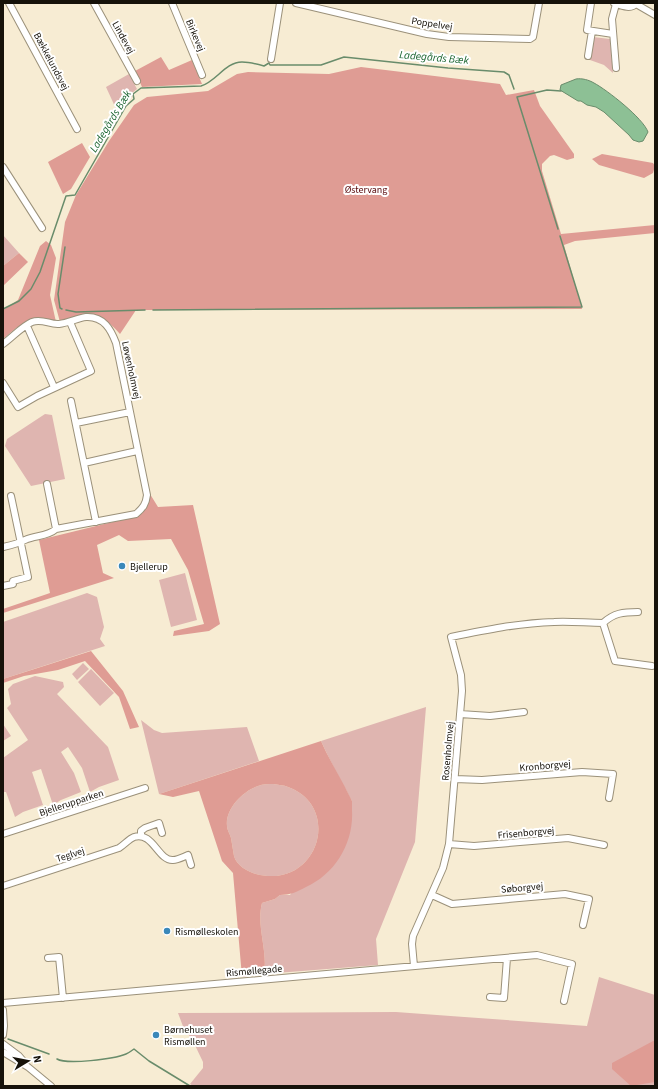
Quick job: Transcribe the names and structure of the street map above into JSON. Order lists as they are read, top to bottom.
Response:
{
  "streets": {
    "street": [
      "Poppelvej",
      "Birkevej",
      "Lindevej",
      "Bækkelundsvej",
      "Løvenholmvej",
      "Rosenholmvej",
      "Kronborgvej",
      "Bjellerupparken",
      "Frisenborgvej",
      "Teglvej",
      "Søborgvej",
      "Rismøllegade"
    ]
  },
  "crossings": [
    ["Rosenholmvej", "Kronborgvej"],
    ["Rosenholmvej", "Frisenborgvej"],
    ["Rosenholmvej", "Søborgvej"],
    ["Rosenholmvej", "Rismøllegade"]
  ],
  "water": ["Ladegårds Bæk"],
  "parks": ["Østervang"],
  "places": ["Bjellerup", "Rismølleskolen", "Børnehuset Rismøllen"],
  "north": "right"
}
